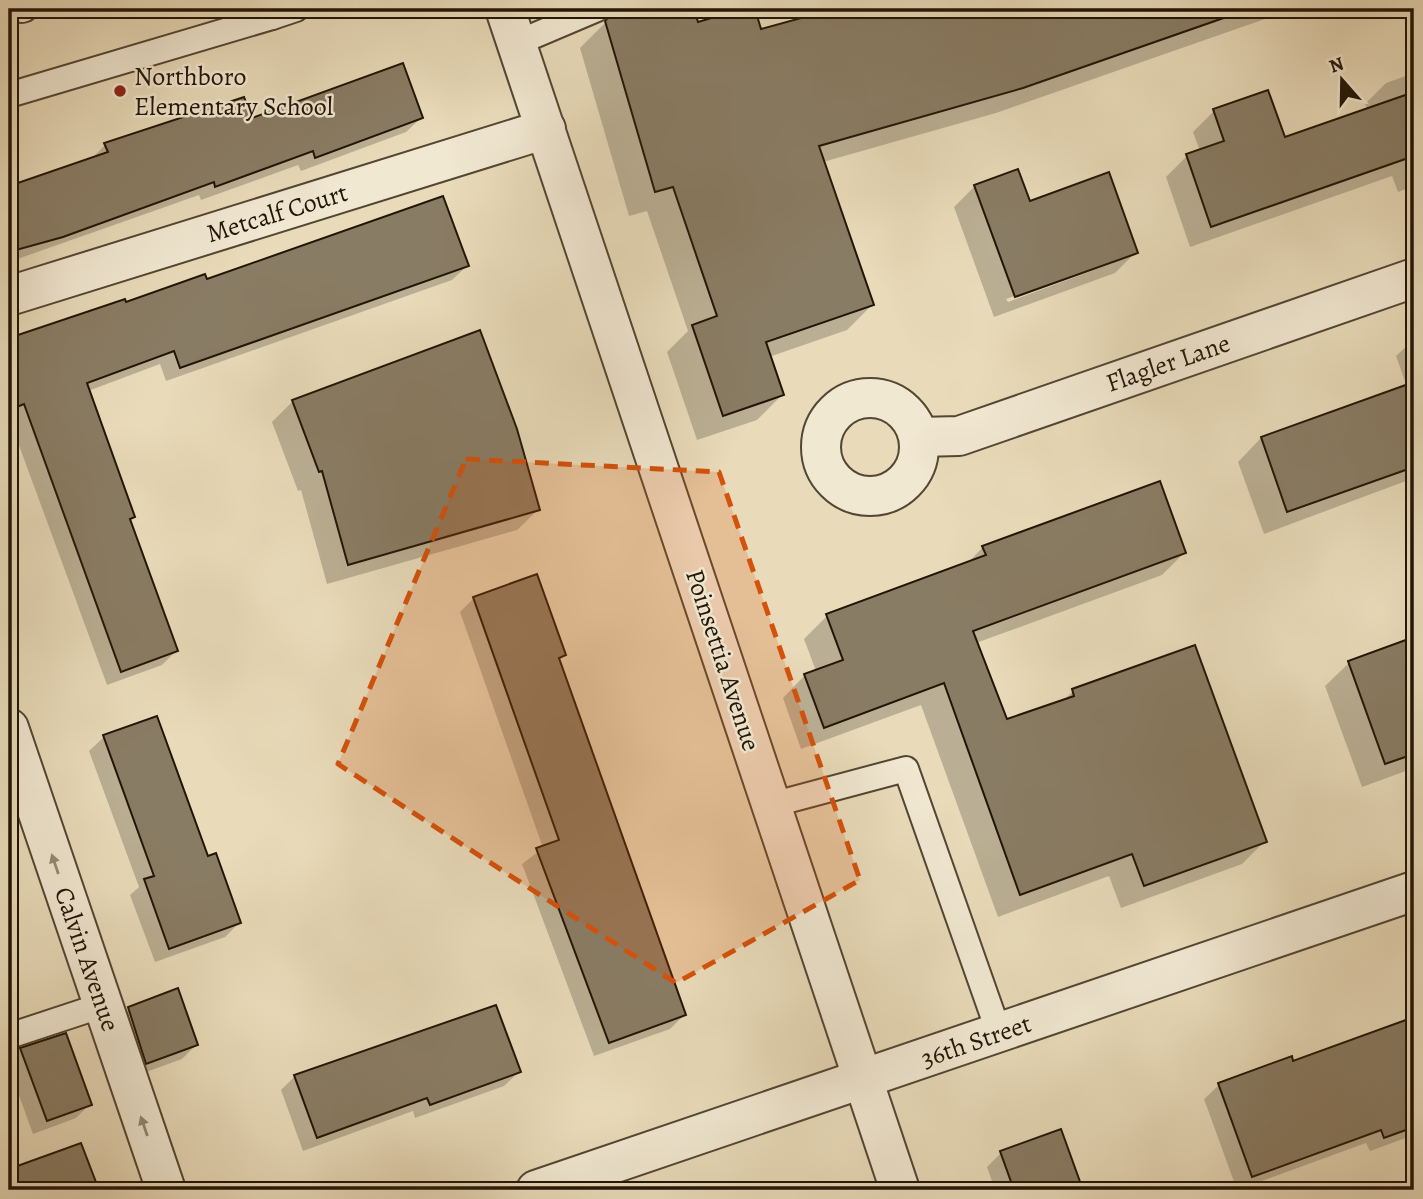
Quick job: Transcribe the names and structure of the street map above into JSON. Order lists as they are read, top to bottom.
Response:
{
  "streets": {
    "street": [
      "Metcalf Court",
      "Flagler Lane",
      "Poinsettia Avenue",
      "Calvin Avenue",
      "36th Street"
    ]
  },
  "crossings": [
    ["Metcalf Court", "Poinsettia Avenue"],
    ["Poinsettia Avenue", "36th Street"]
  ],
  "one_way": ["Calvin Avenue"],
  "places": ["Northboro Elementary School"],
  "north": "top"
}
